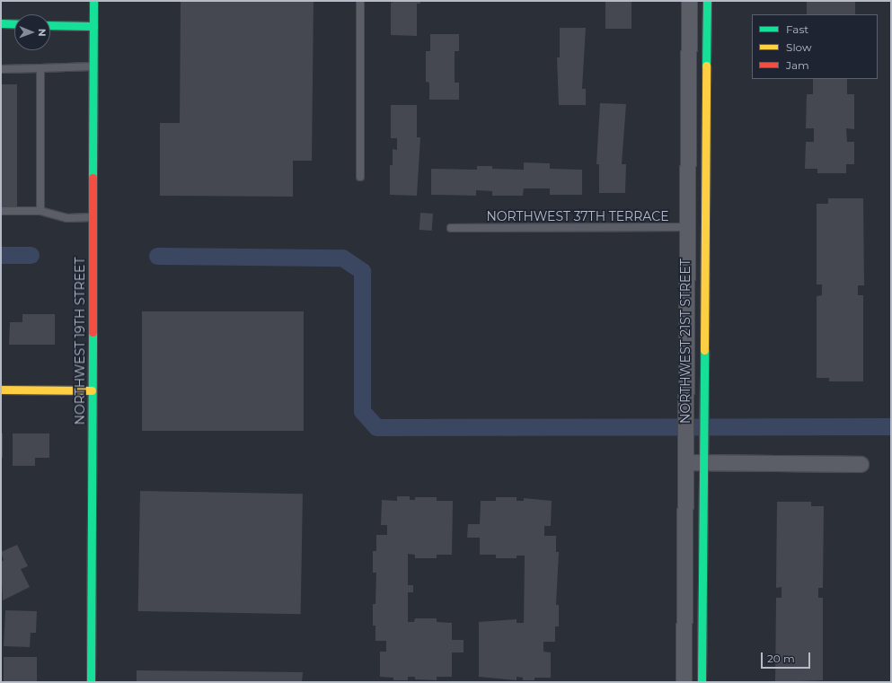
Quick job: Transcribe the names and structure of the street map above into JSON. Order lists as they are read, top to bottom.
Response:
{
  "streets": {
    "street": ["NORTHWEST 19TH STREET", "NORTHWEST 21ST STREET"],
    "lane": ["NORTHWEST 37TH TERRACE"]
  },
  "crossings": [
    ["NORTHWEST 37TH TERRACE", "NORTHWEST 21ST STREET"]
  ],
  "legend": ["Fast", "Slow", "Jam"],
  "scale_bar": "20 m",
  "north": "right"
}
